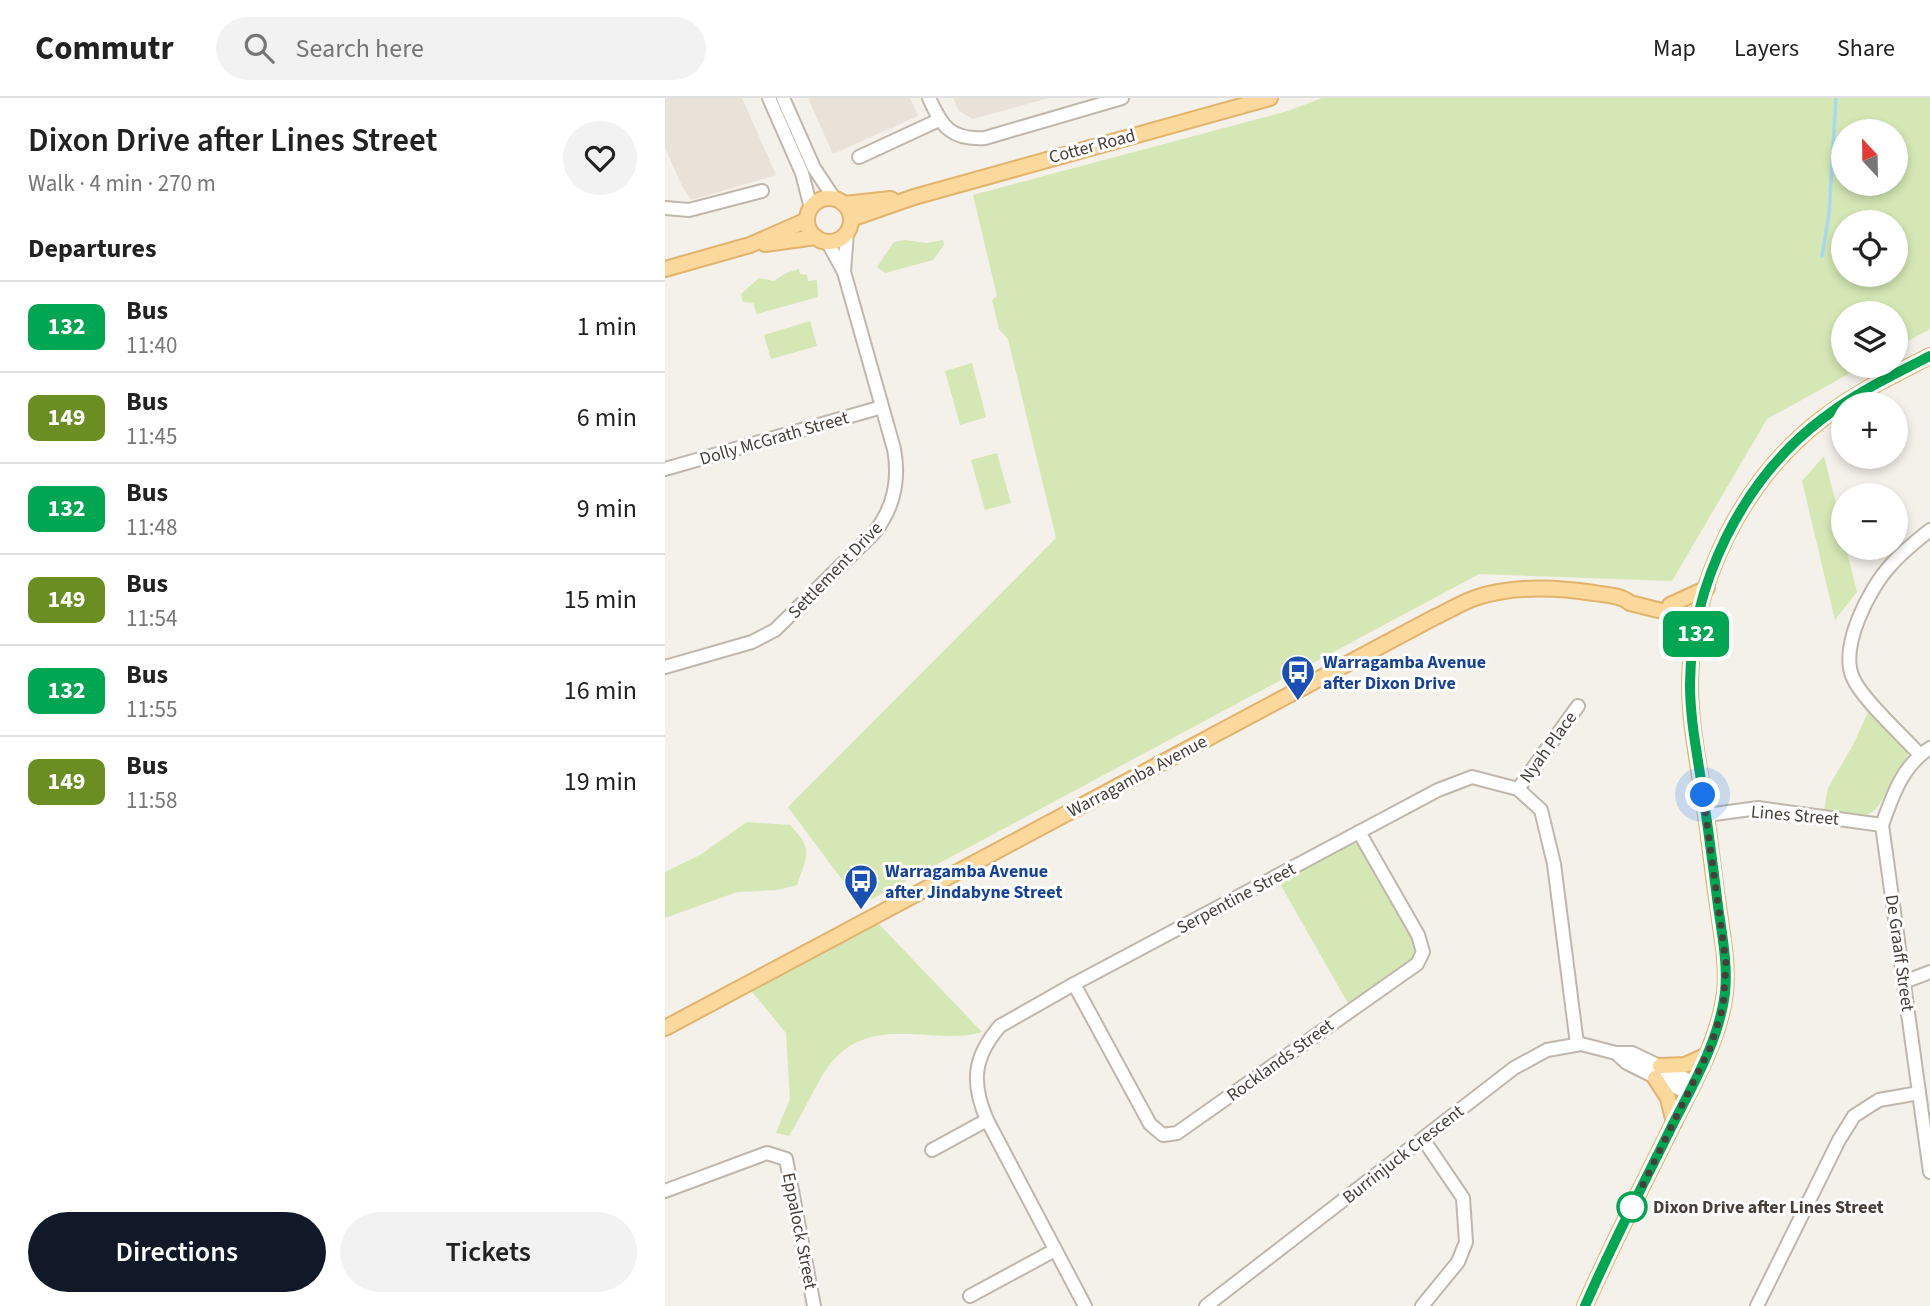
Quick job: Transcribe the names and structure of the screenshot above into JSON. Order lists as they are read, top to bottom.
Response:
{
  "streets": {
    "main road": ["Cotter Road", "Warragamba Avenue"],
    "street": [
      "Dolly McGrath Street",
      "Settlement Drive",
      "Nyah Place",
      "Lines Street",
      "Serpentine Street",
      "De Graaff Street",
      "Rocklands Street",
      "Burrinjuck Crescent",
      "Eppalock Street"
    ]
  },
  "crossings": [
    ["Cotter Road", "Settlement Drive"],
    ["Dolly McGrath Street", "Settlement Drive"],
    ["Nyah Place", "Serpentine Street"],
    ["Lines Street", "De Graaff Street"],
    ["Serpentine Street", "Rocklands Street"]
  ],
  "places": {
    "bus stop": ["Warragamba Avenue after Dixon Drive", "Warragamba Avenue after Jindabyne Street"],
    "other": ["Dixon Drive after Lines Street"]
  },
  "lines": ["bus line 132"],
  "north": "top",
  "page": {
    "header": "Commutr",
    "search": "Search here",
    "nav": ["Map", "Layers", "Share"],
    "heading": [
      ["Dixon Drive after Lines Street", "Walk · 4 min · 270 m"],
      "Departures"
    ],
    "on_map": "132",
    "map_buttons": ["+", "−"],
    "list": [
      {
        "mark": "132",
        "name": "Bus",
        "note": "11:40",
        "value": "1 min"
      },
      {
        "mark": "149",
        "name": "Bus",
        "note": "11:45",
        "value": "6 min"
      },
      {
        "mark": "132",
        "name": "Bus",
        "note": "11:48",
        "value": "9 min"
      },
      {
        "mark": "149",
        "name": "Bus",
        "note": "11:54",
        "value": "15 min"
      },
      {
        "mark": "132",
        "name": "Bus",
        "note": "11:55",
        "value": "16 min"
      },
      {
        "mark": "149",
        "name": "Bus",
        "note": "11:58",
        "value": "19 min"
      }
    ],
    "buttons": ["Directions", "Tickets"]
  }
}
